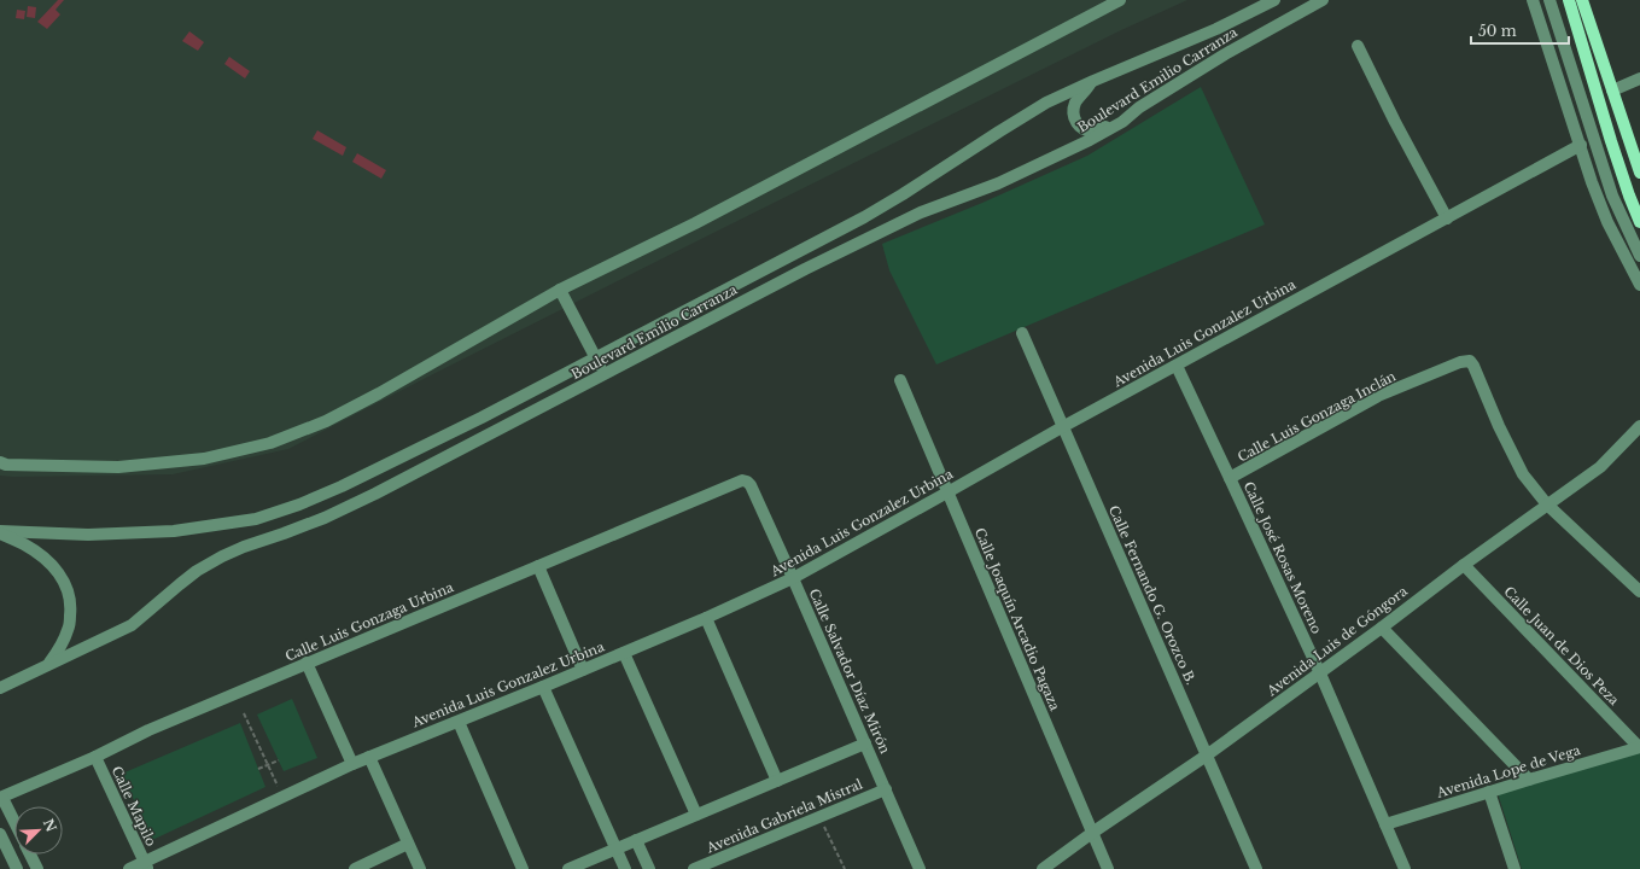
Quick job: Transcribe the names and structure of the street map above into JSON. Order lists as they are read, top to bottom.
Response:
{
  "streets": {
    "street": [
      "Boulevard Emilio Carranza",
      "Avenida Luis Gonzalez Urbina",
      "Calle Luis Gonzaga Inclán",
      "Calle José Rosas Moreno",
      "Calle Fernando G. Orozco B.",
      "Calle Joaquín Arcadio Pagaza",
      "Calle Luis Gonzaga Urbina",
      "Avenida Luis de Góngora",
      "Calle Juan de Dios Peza",
      "Calle Salvador Díaz Mirón",
      "Avenida Lope de Vega",
      "Calle Mapilo",
      "Avenida Gabriela Mistral"
    ]
  },
  "crossings": [
    ["Avenida Luis Gonzalez Urbina", "Calle José Rosas Moreno"],
    ["Avenida Luis Gonzalez Urbina", "Calle Fernando G. Orozco B."],
    ["Avenida Luis Gonzalez Urbina", "Calle Joaquín Arcadio Pagaza"],
    ["Avenida Luis Gonzalez Urbina", "Calle Salvador Díaz Mirón"],
    ["Avenida Luis Gonzalez Urbina", "Calle Mapilo"],
    ["Calle Luis Gonzaga Inclán", "Calle José Rosas Moreno"],
    ["Calle Luis Gonzaga Inclán", "Avenida Luis de Góngora"],
    ["Calle José Rosas Moreno", "Avenida Luis de Góngora"],
    ["Calle José Rosas Moreno", "Avenida Lope de Vega"],
    ["Calle Fernando G. Orozco B.", "Avenida Luis de Góngora"],
    ["Calle Joaquín Arcadio Pagaza", "Avenida Luis de Góngora"],
    ["Calle Luis Gonzaga Urbina", "Calle Salvador Díaz Mirón"],
    ["Calle Luis Gonzaga Urbina", "Calle Mapilo"],
    ["Avenida Luis de Góngora", "Calle Juan de Dios Peza"],
    ["Calle Juan de Dios Peza", "Avenida Lope de Vega"],
    ["Calle Salvador Díaz Mirón", "Avenida Gabriela Mistral"]
  ],
  "scale_bar": "50 m",
  "north": "top right"
}
